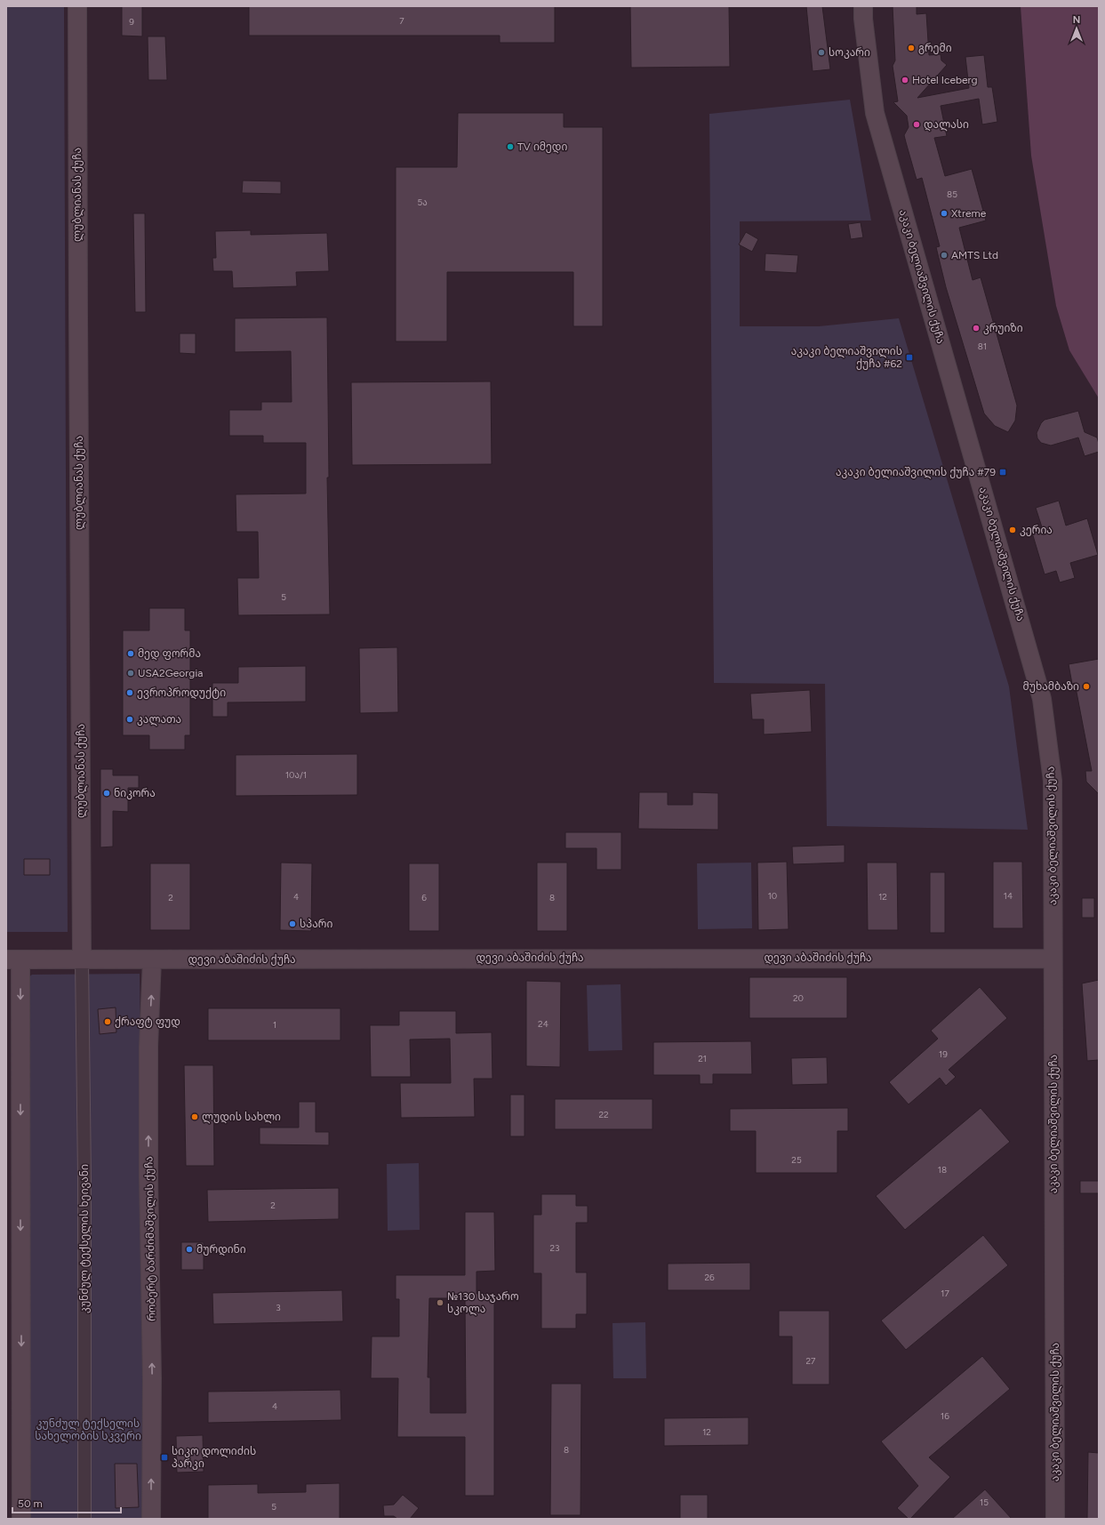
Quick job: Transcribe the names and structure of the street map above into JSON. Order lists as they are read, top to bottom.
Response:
{
  "streets": {
    "street": [
      "ლუბლიანას ქუჩა",
      "აკაკი ბელიაშვილის ქუჩა",
      "დევი აბაშიძის ქუჩა",
      "კუნძულ ტექსელის ხეივანი",
      "რობერტ ბარძიმაშვილის ქუჩა"
    ]
  },
  "crossings": [
    ["ლუბლიანას ქუჩა", "დევი აბაშიძის ქუჩა"],
    ["ლუბლიანას ქუჩა", "კუნძულ ტექსელის ხეივანი"],
    ["აკაკი ბელიაშვილის ქუჩა", "დევი აბაშიძის ქუჩა"],
    ["დევი აბაშიძის ქუჩა", "კუნძულ ტექსელის ხეივანი"],
    ["დევი აბაშიძის ქუჩა", "რობერტ ბარძიმაშვილის ქუჩა"]
  ],
  "parks": ["კუნძულ ტექსელის სახელობის სკვერი"],
  "places": {
    "other": [
      "გრემი",
      "სოკარი",
      "Hotel Iceberg",
      "დალასი",
      "TV იმედი",
      "Xtreme",
      "AMTS Ltd",
      "კრუიზი",
      "კერია",
      "მედ ფორმა",
      "USA2Georgia",
      "მუხამბაზი",
      "ევროპროდუქტი",
      "კალათა",
      "ნიკორა",
      "სპარი",
      "ქრაფტ ფუდ",
      "ლუდის სახლი",
      "მურდინი",
      "№130 საჯარო სკოლა"
    ],
    "transit": ["აკაკი ბელიაშვილის ქუჩა #62", "აკაკი ბელიაშვილის ქუჩა #79", "სიკო დოლიძის პარკი"]
  },
  "house_numbers": [
    "7",
    "9",
    "85",
    "5ა",
    "81",
    "5",
    "10ა/1",
    "10",
    "14",
    "4",
    "12",
    "2",
    "6",
    "8",
    "20",
    "24",
    "1",
    "19",
    "21",
    "22",
    "25",
    "18",
    "2",
    "23",
    "26",
    "17",
    "3",
    "27",
    "4",
    "16",
    "12",
    "8",
    "15",
    "5"
  ],
  "scale_bar": "50 m",
  "north": "top"
}
